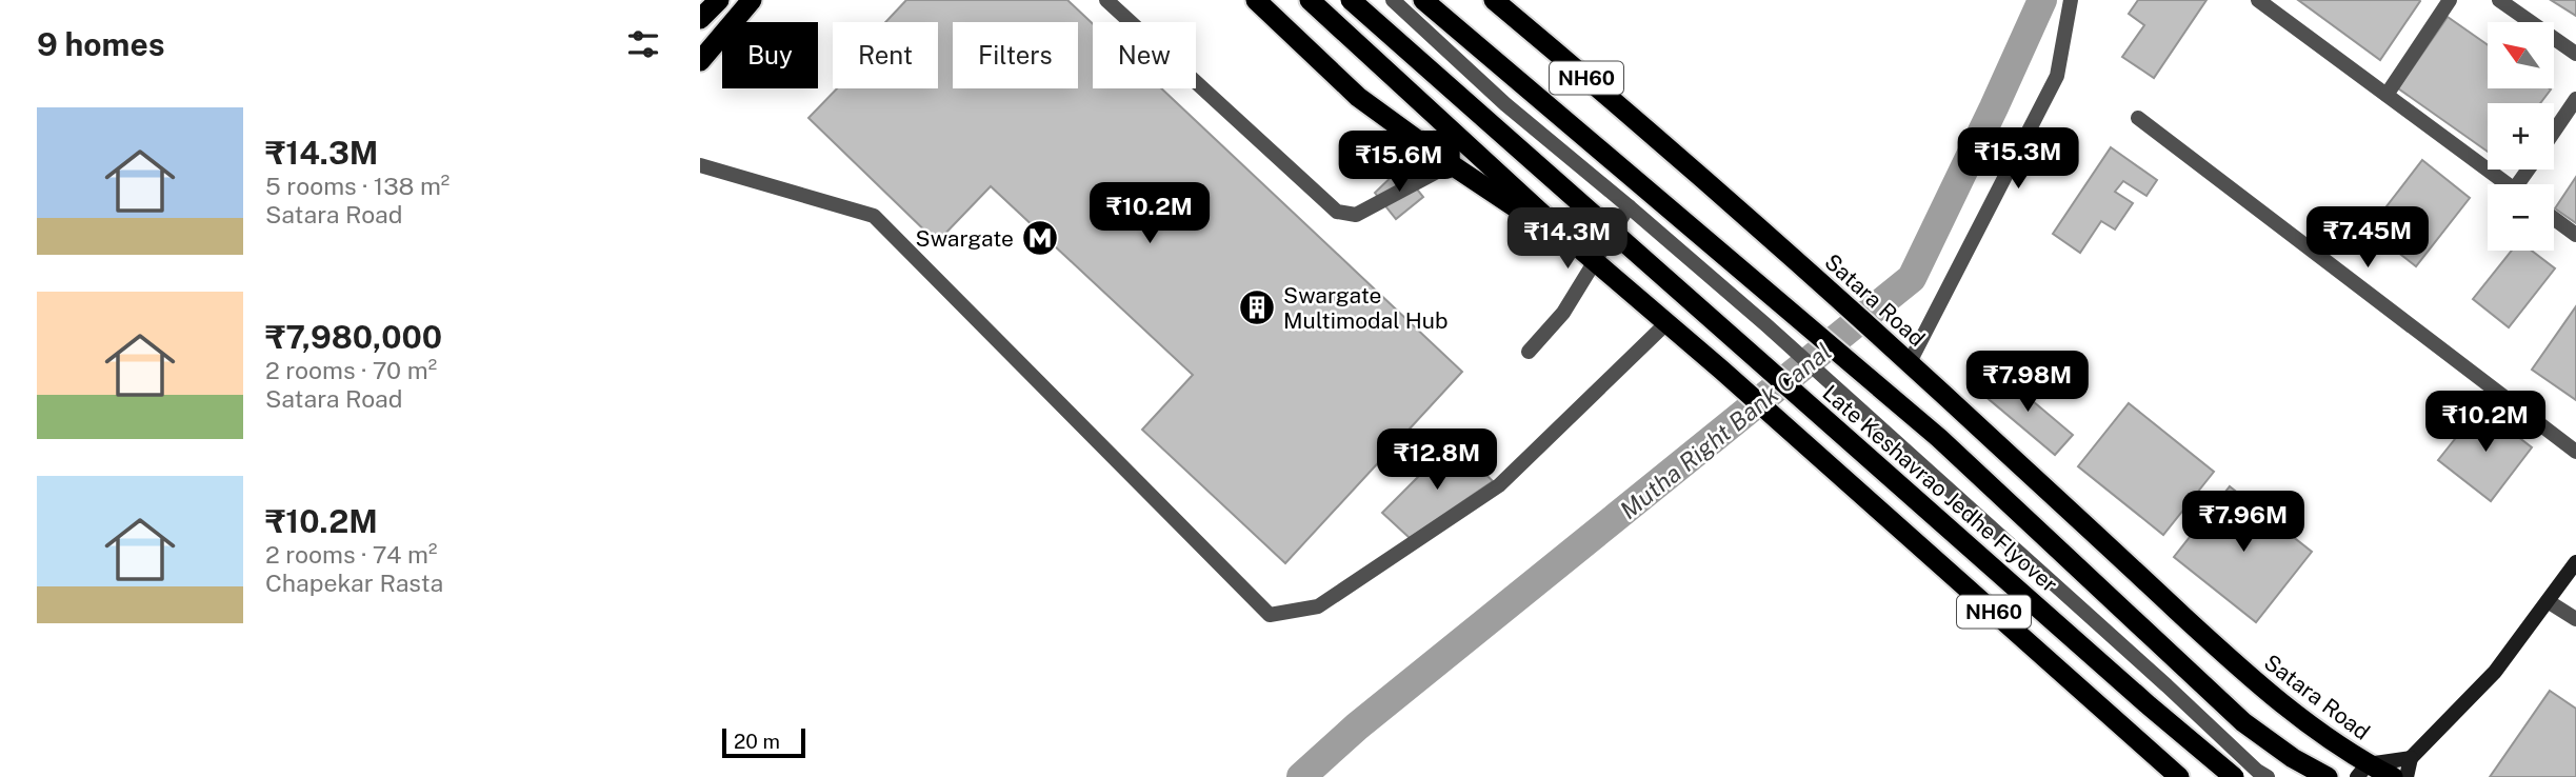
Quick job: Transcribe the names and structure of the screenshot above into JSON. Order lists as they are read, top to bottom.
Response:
{
  "streets": {
    "highway": ["NH60", "Satara Road", "Late Keshavrao Jedhe Flyover"]
  },
  "water": ["Mutha Right Bank Canal"],
  "places": {
    "metro station": ["Swargate"],
    "building": ["Swargate Multimodal Hub"]
  },
  "scale_bar": "20 m",
  "north": "top left",
  "page": {
    "heading": "9 homes",
    "map_buttons": ["+", "−"],
    "chip": [
      "Buy",
      "Rent",
      "Filters",
      "New"
    ],
    "list": [
      {
        "name": "₹14.3M",
        "note": "5 rooms · 138 m² · Satara Road"
      },
      {
        "name": "₹7,980,000",
        "note": "2 rooms · 70 m² · Satara Road"
      },
      {
        "name": "₹10.2M",
        "note": "2 rooms · 74 m² · Chapekar Rasta"
      }
    ],
    "price": [
      "₹15.3M",
      "₹15.6M",
      "₹10.2M",
      "₹7.45M",
      "₹14.3M",
      "₹7.98M",
      "₹10.2M",
      "₹12.8M",
      "₹7.96M"
    ],
    "scale": "20 m"
  }
}
